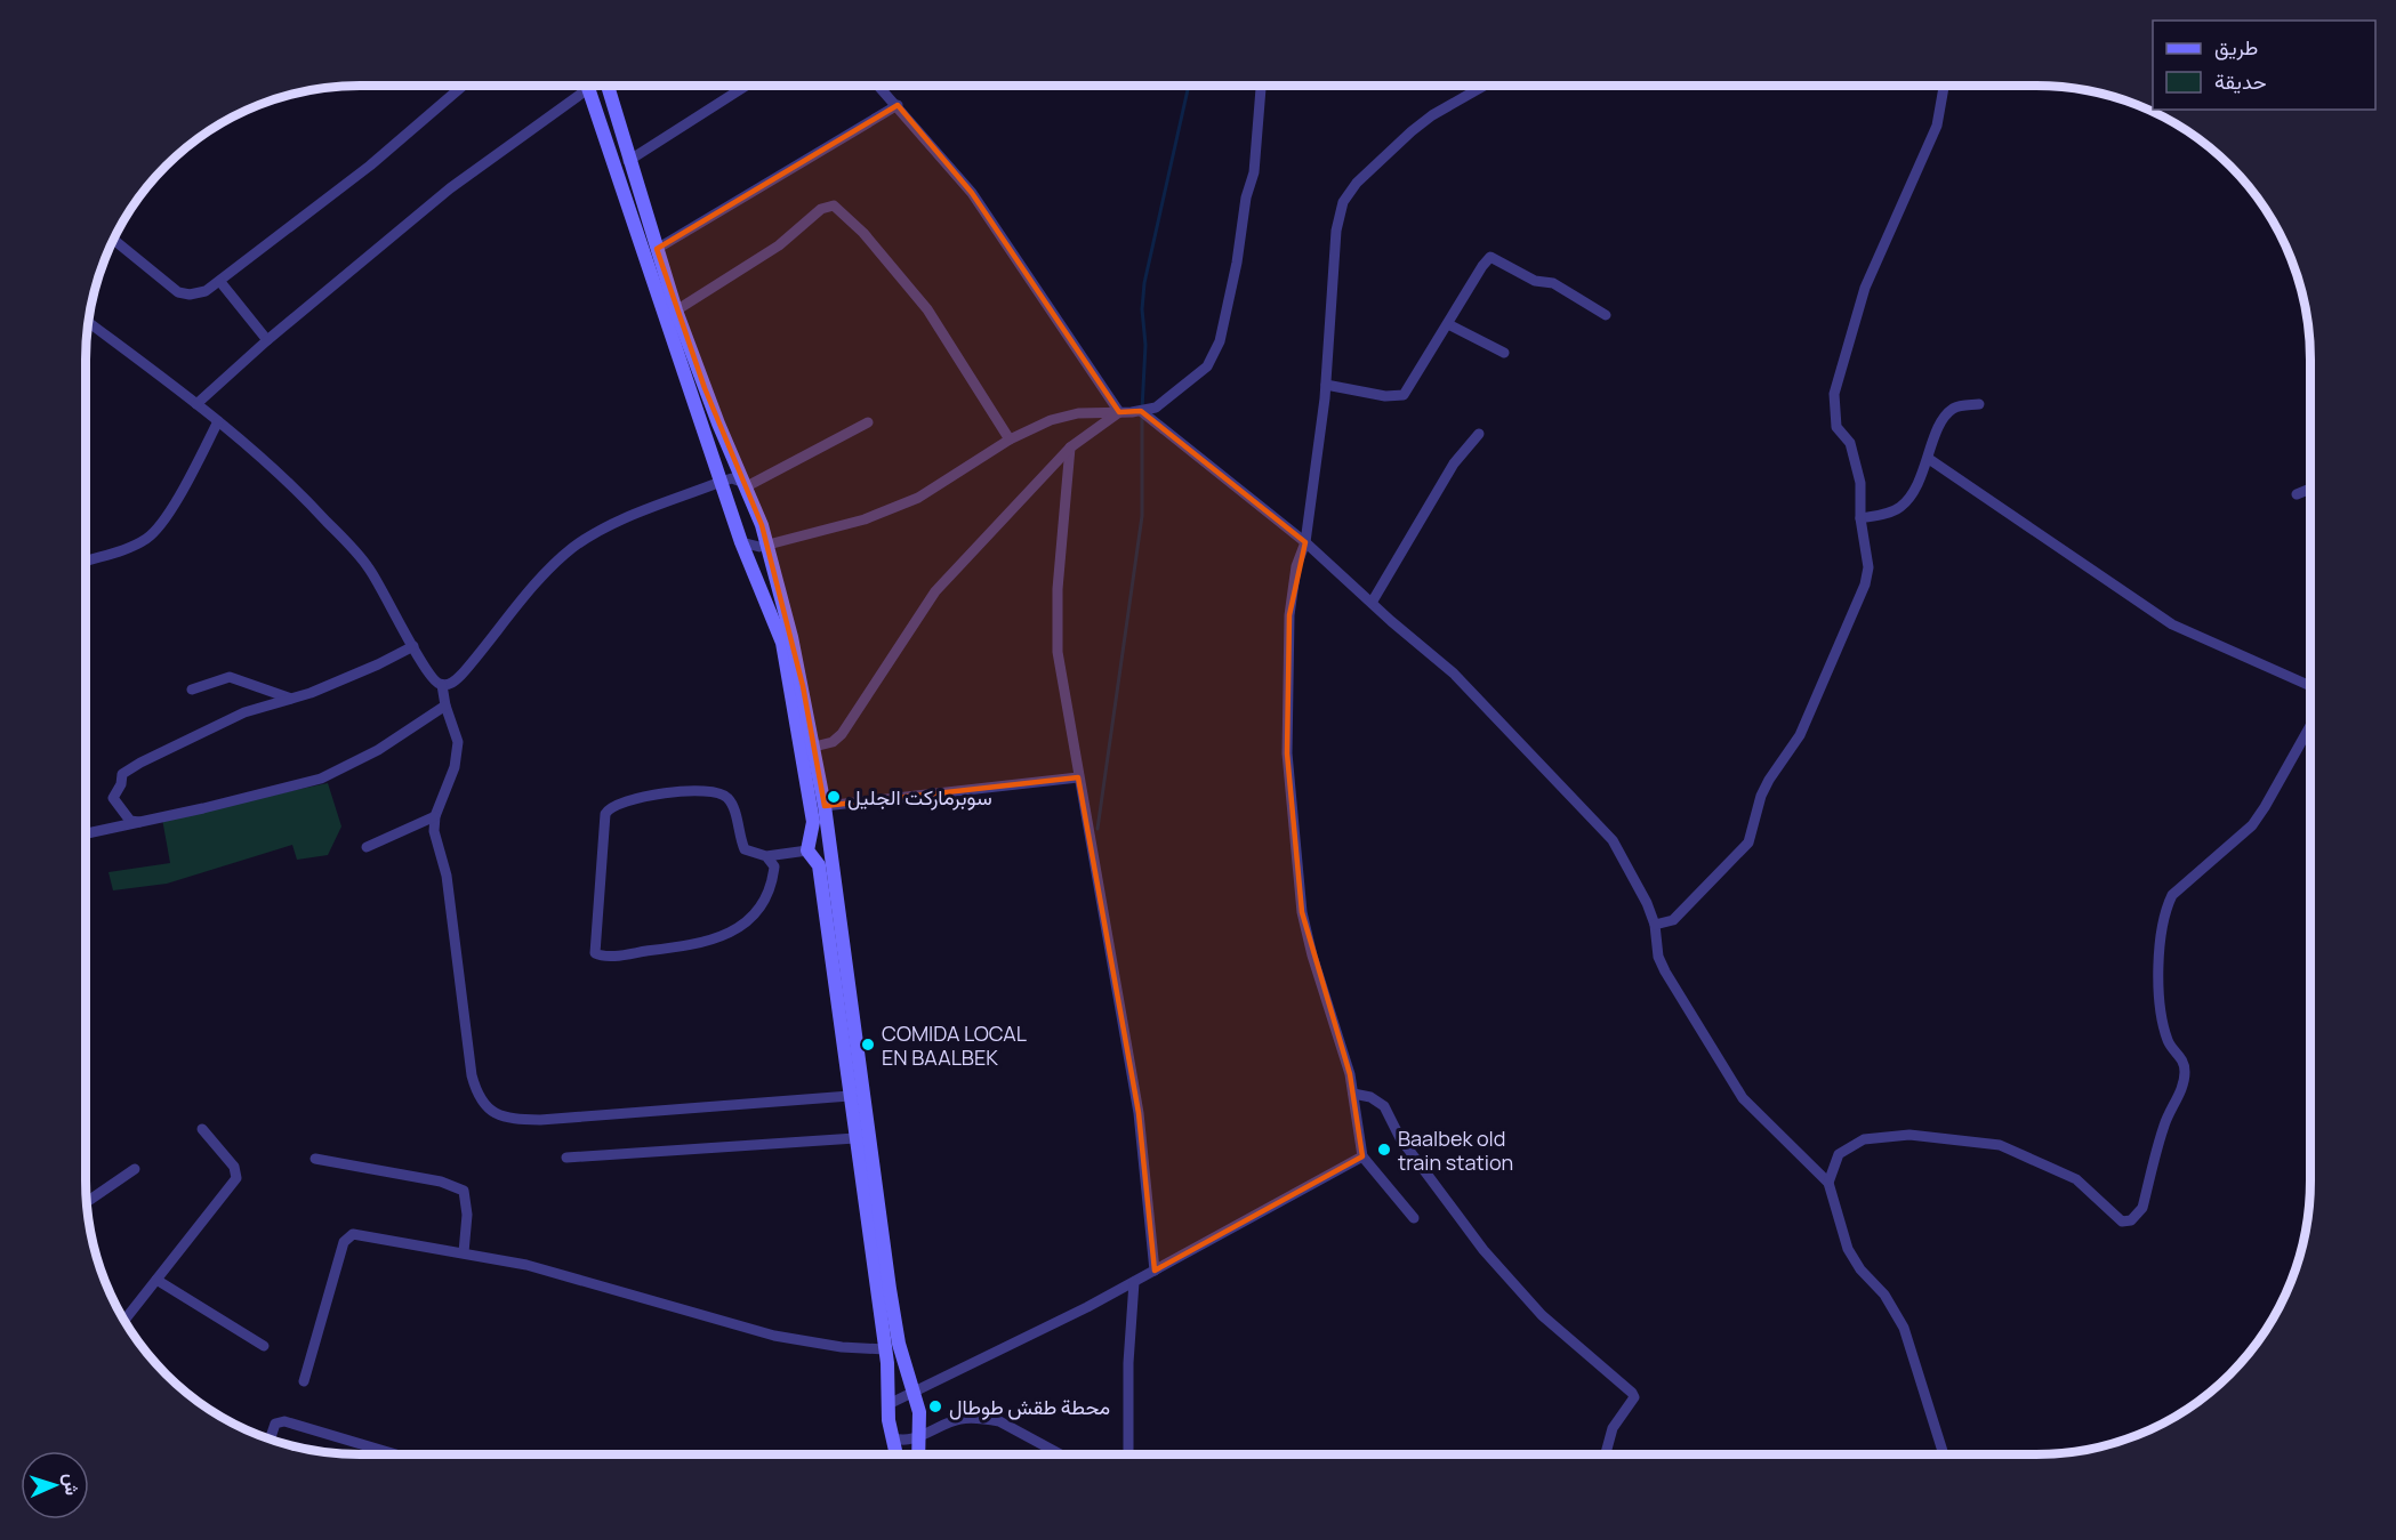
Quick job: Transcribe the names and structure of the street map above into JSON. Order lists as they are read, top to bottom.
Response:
{
  "places": [
    "سوبرماركت الجليل",
    "COMIDA LOCAL EN BAALBEK",
    "Baalbek old train station",
    "محطة طقش طوطال"
  ],
  "legend": ["طريق", "حديقة"],
  "north": "right"
}
